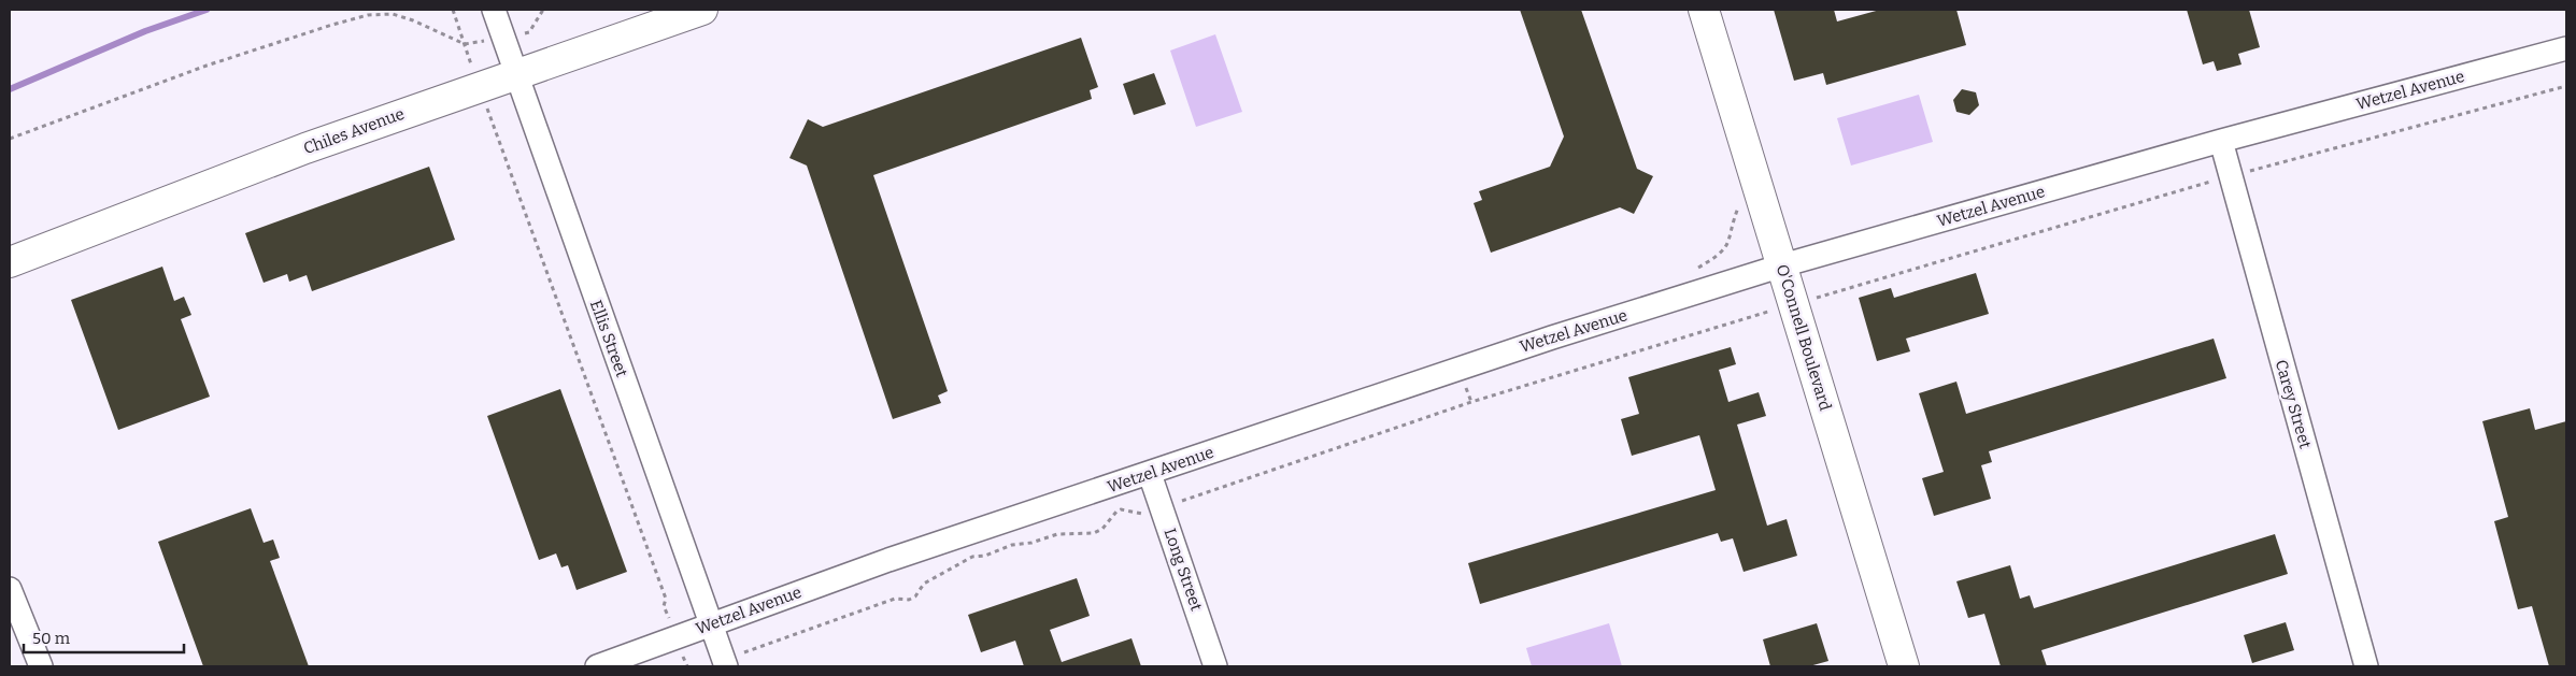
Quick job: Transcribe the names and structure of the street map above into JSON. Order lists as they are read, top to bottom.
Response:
{
  "streets": {
    "street": [
      "Wetzel Avenue",
      "Chiles Avenue",
      "O'Connell Boulevard",
      "Ellis Street",
      "Carey Street",
      "Long Street"
    ]
  },
  "crossings": [
    ["Wetzel Avenue", "O'Connell Boulevard"],
    ["Wetzel Avenue", "Ellis Street"],
    ["Wetzel Avenue", "Carey Street"],
    ["Wetzel Avenue", "Long Street"],
    ["Chiles Avenue", "Ellis Street"]
  ],
  "scale_bar": "50 m"
}
